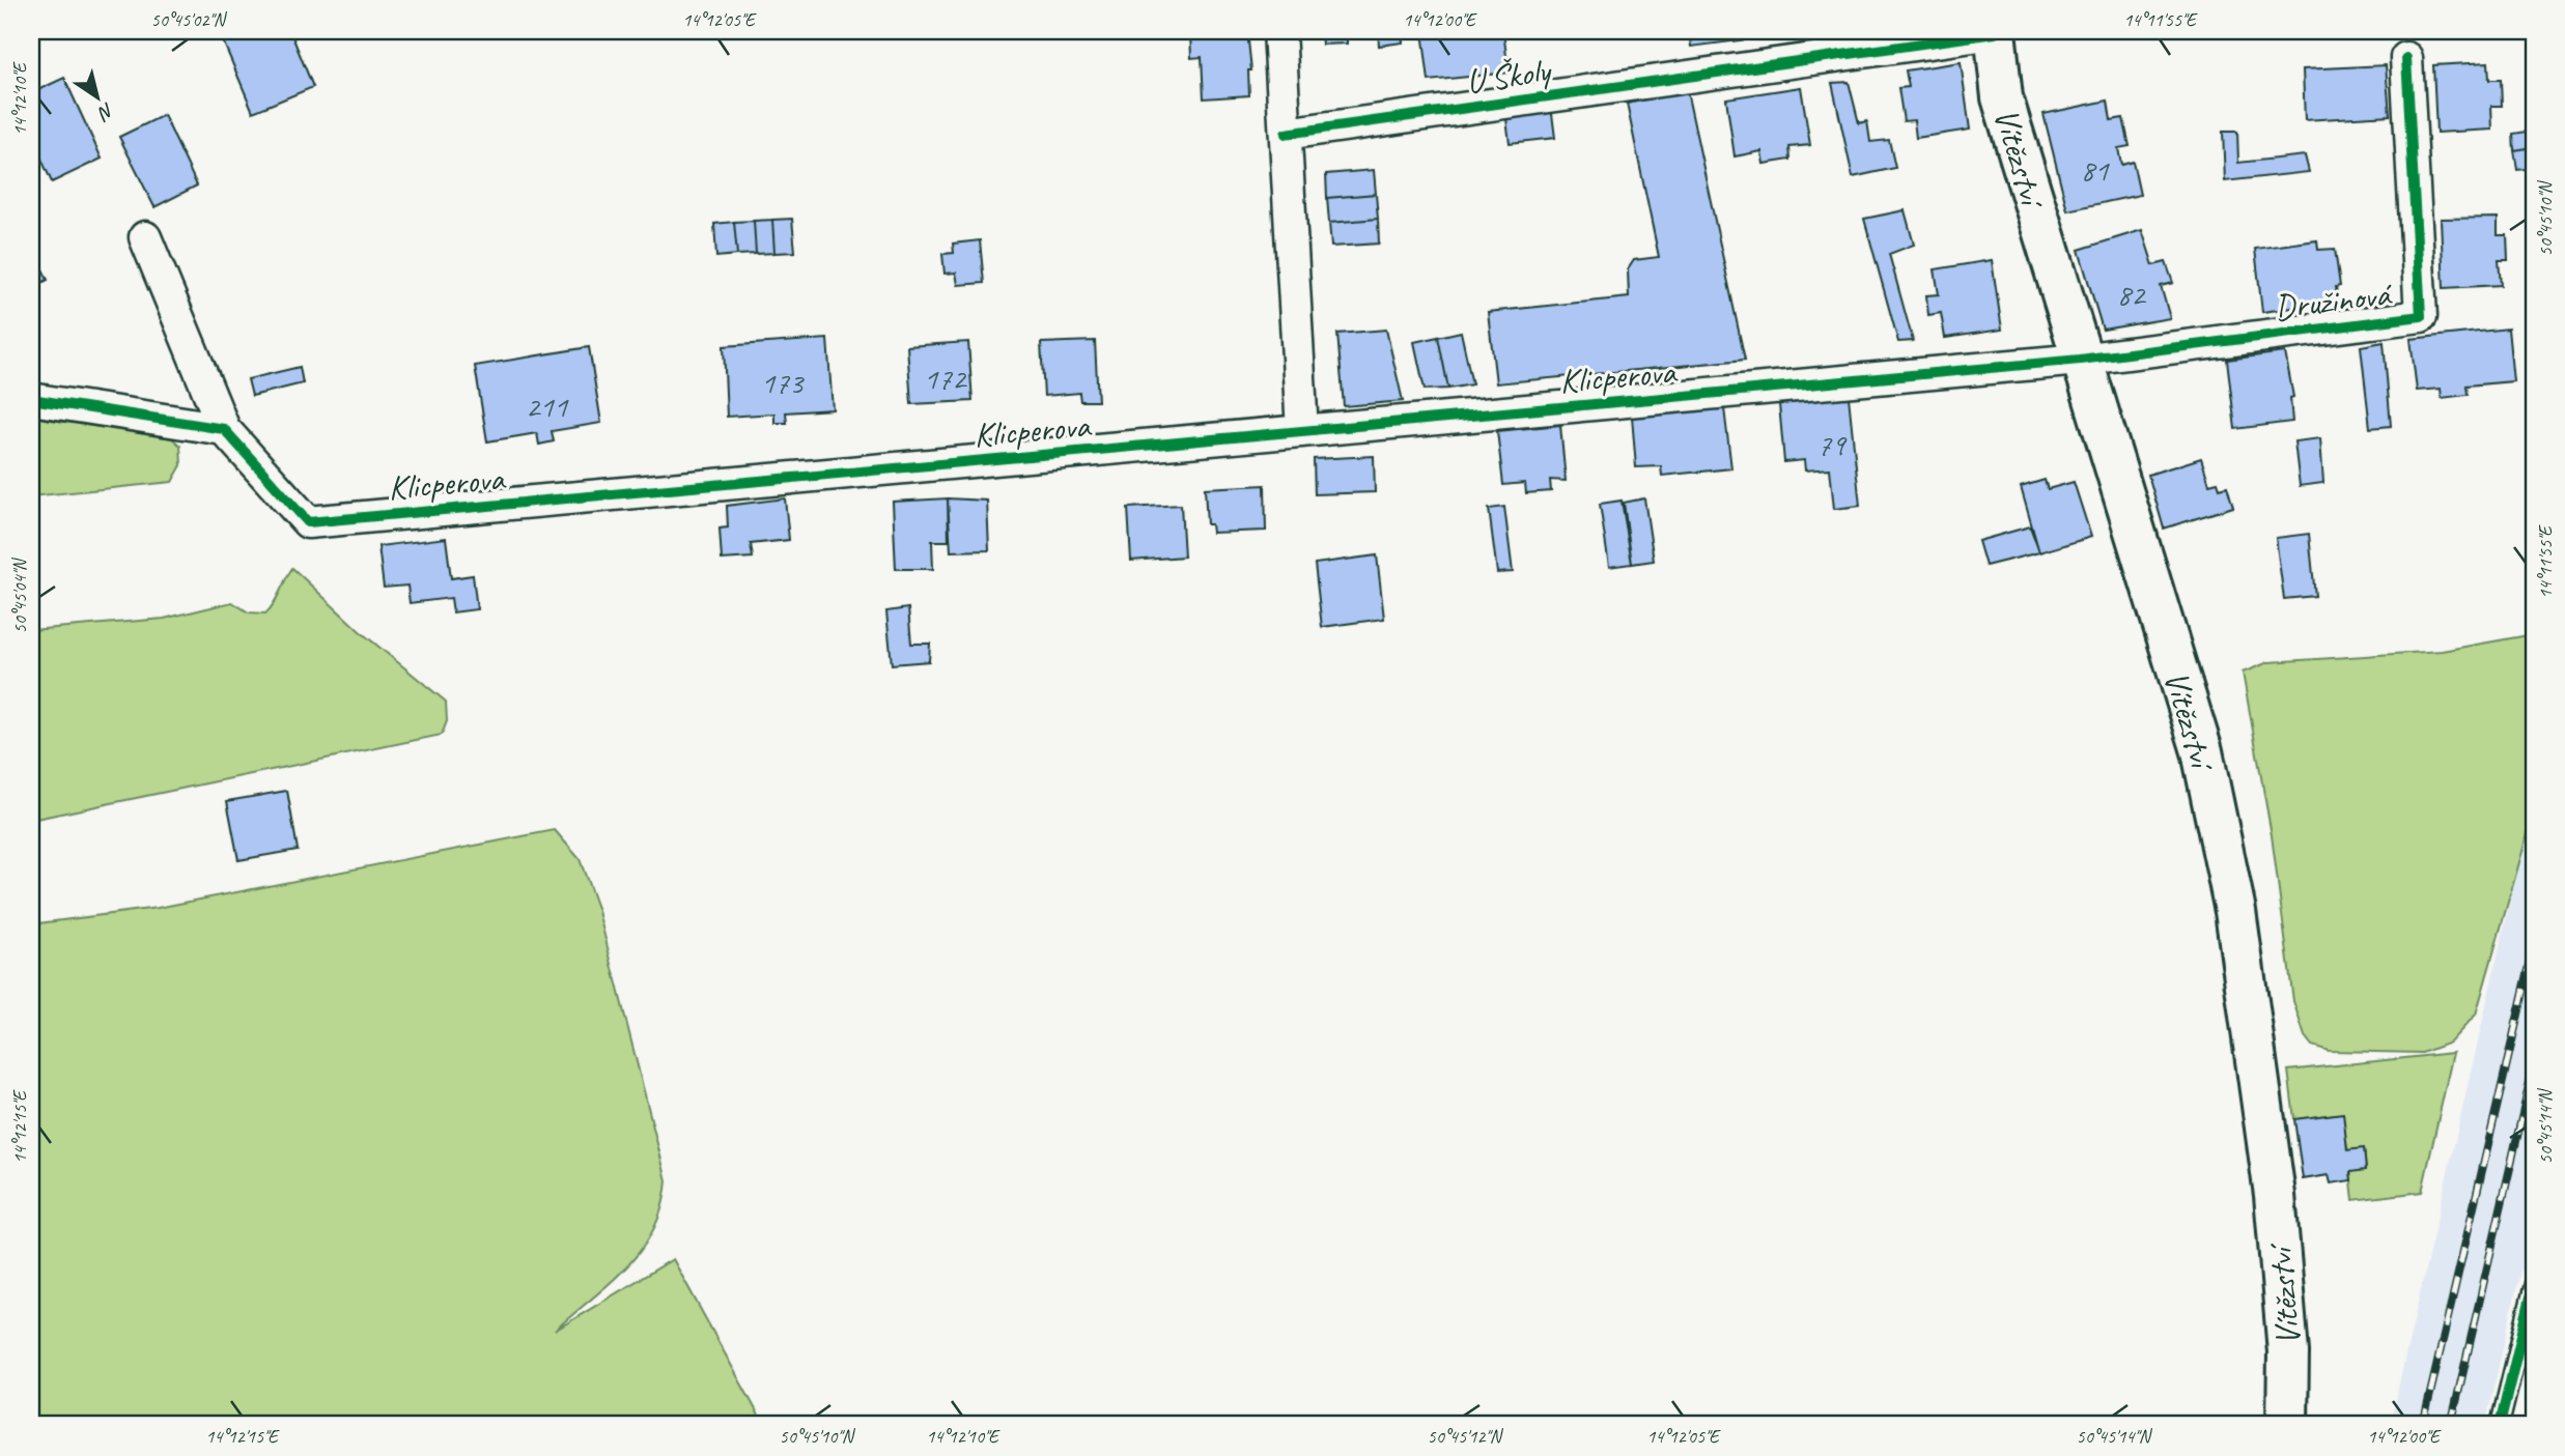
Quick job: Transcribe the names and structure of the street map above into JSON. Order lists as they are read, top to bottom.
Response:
{
  "streets": {
    "main road": ["Vítězství"],
    "street": ["U Školy", "Družinová", "Klicperova"]
  },
  "crossings": [
    ["U Školy", "Vítězství"],
    ["Vítězství", "Družinová"],
    ["Vítězství", "Klicperova"],
    ["Družinová", "Klicperova"]
  ],
  "house_numbers": [
    "81",
    "82",
    "172",
    "173",
    "211",
    "79"
  ],
  "north": "bottom right",
  "coordinates": [
    "50°45'02\"N",
    "14°12'05\"E",
    "14°12'00\"E",
    "14°11'55\"E",
    "14°12'10\"E",
    "50°45'10\"N",
    "50°45'04\"N",
    "50°45'14\"N",
    "14°12'15\"E",
    "50°45'12\"N"
  ]
}
